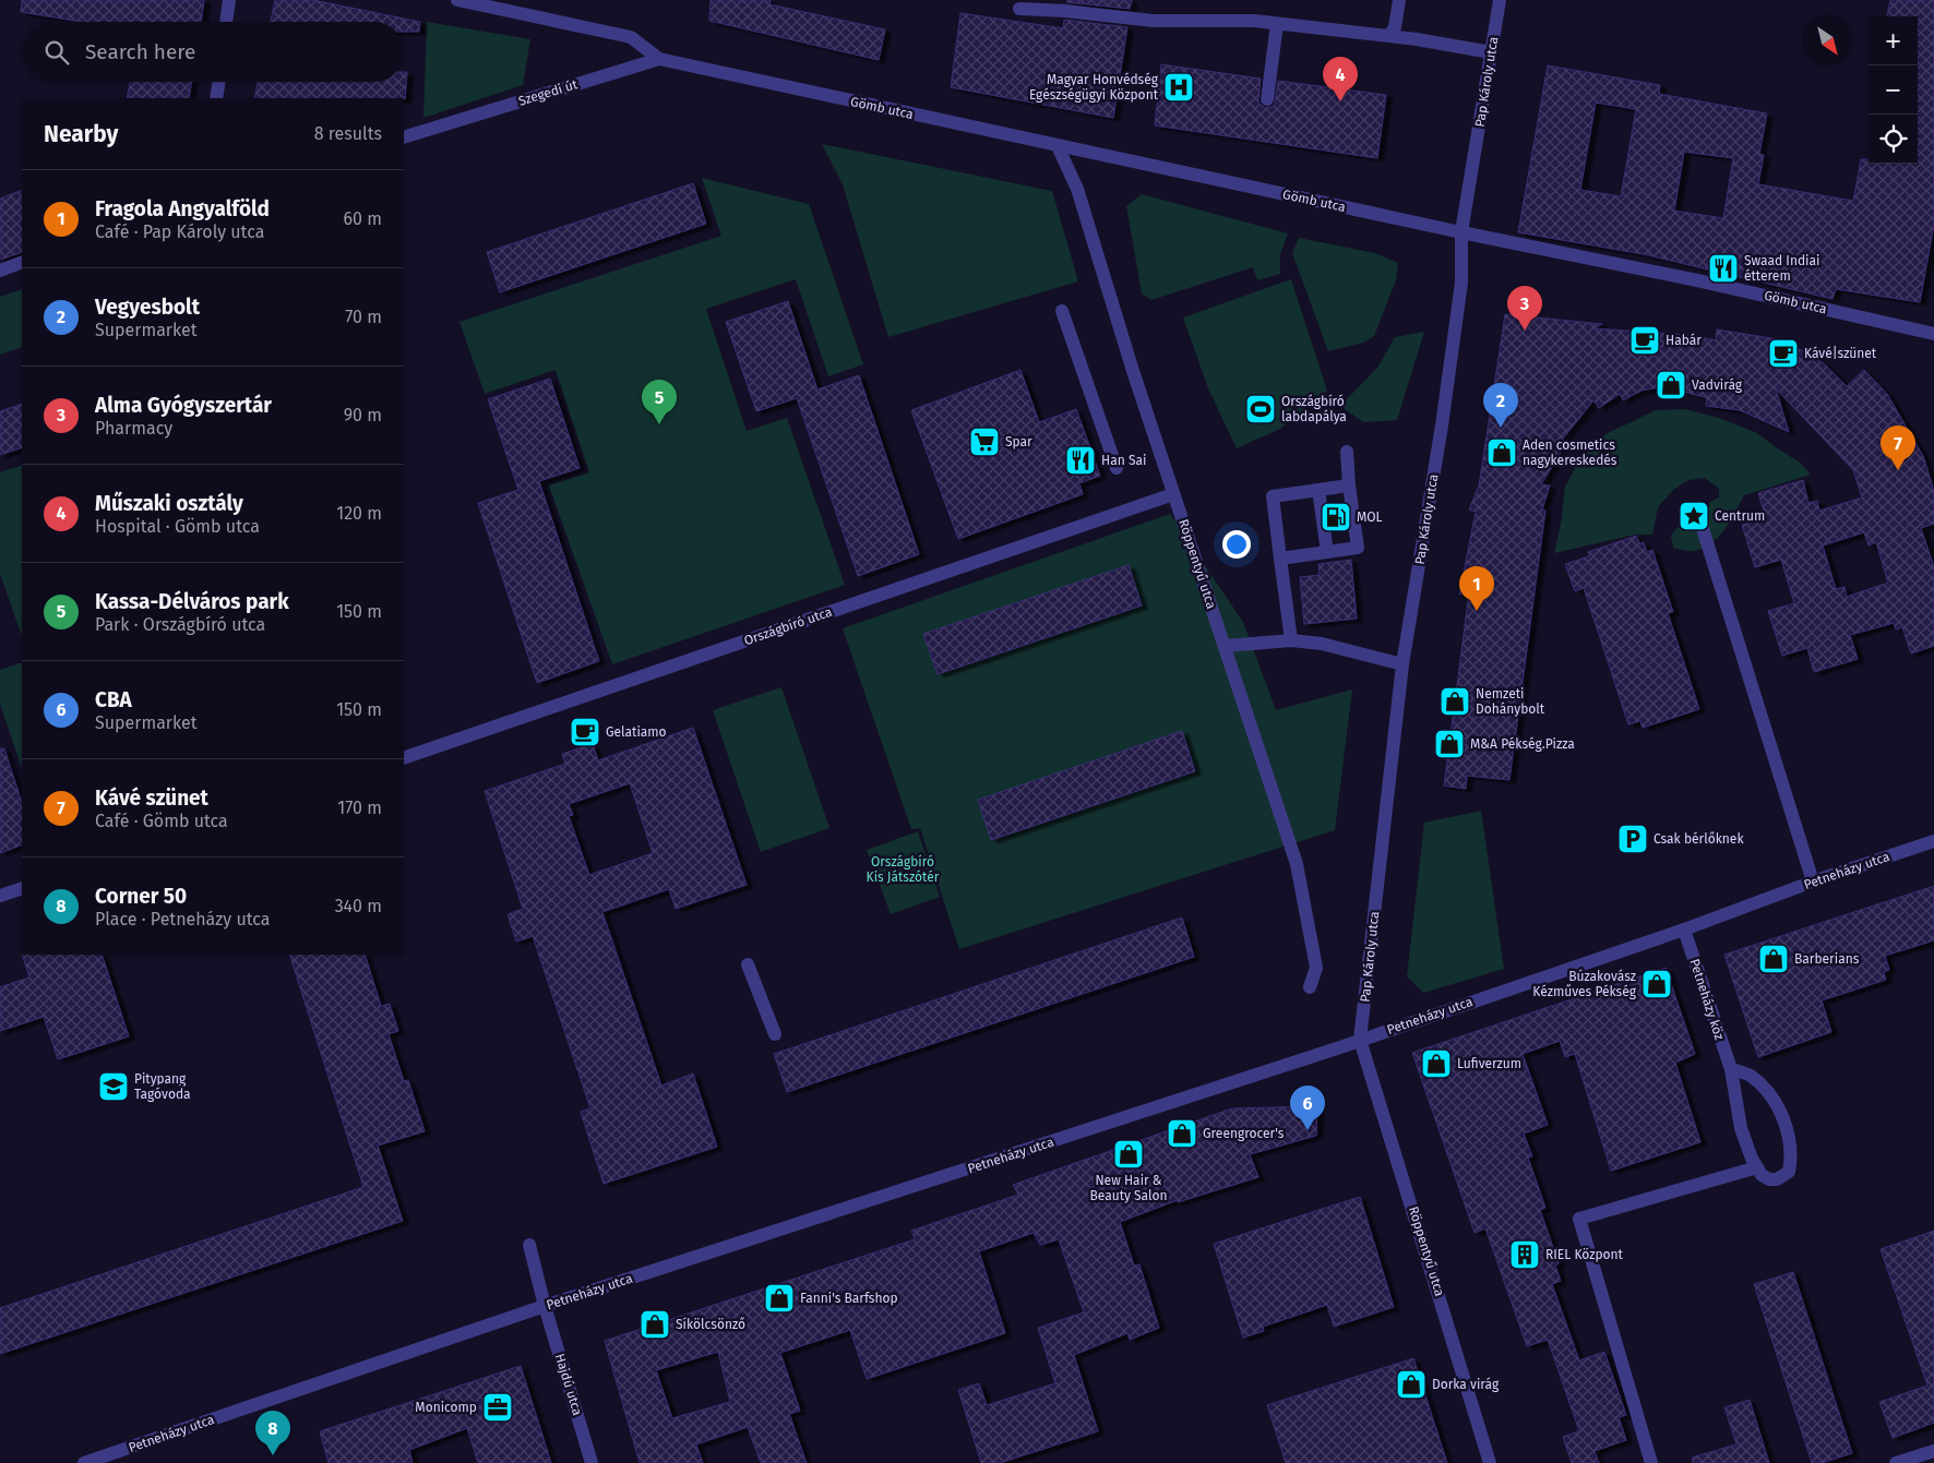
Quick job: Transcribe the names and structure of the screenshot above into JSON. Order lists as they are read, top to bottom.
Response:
{
  "streets": {
    "street": [
      "Pap Károly utca",
      "Szegedi út",
      "Gömb utca",
      "Röppentyű utca",
      "Országbíró utca",
      "Petneházy utca",
      "Petneházy köz",
      "Hajdú utca"
    ]
  },
  "crossings": [
    ["Pap Károly utca", "Gömb utca"],
    ["Pap Károly utca", "Röppentyű utca"],
    ["Pap Károly utca", "Petneházy utca"],
    ["Szegedi út", "Gömb utca"],
    ["Gömb utca", "Röppentyű utca"],
    ["Röppentyű utca", "Országbíró utca"],
    ["Röppentyű utca", "Petneházy utca"],
    ["Petneházy utca", "Petneházy köz"],
    ["Petneházy utca", "Hajdú utca"]
  ],
  "parks": ["Országbíró Kis Játszótér"],
  "places": {
    "hospital": ["Magyar Honvédség Egészségügyi Központ"],
    "restaurant": ["Swaad Indiai étterem", "Han Sai"],
    "cafe": ["Habár", "Kávé|szünet", "Gelatiamo"],
    "shop": [
      "Vadvirág",
      "Aden cosmetics nagykereskedés",
      "Nemzeti Dohánybolt",
      "M&A Pékség.Pizza",
      "Barberians",
      "Búzakovász Kézműves Pékség",
      "Lufiverzum",
      "Greengrocer's",
      "New Hair & Beauty Salon",
      "Fanni's Barfshop",
      "Síkölcsönző",
      "Dorka virág"
    ],
    "sports": ["Országbíró labdapálya"],
    "supermarket": ["Spar"],
    "place": ["Centrum"],
    "fuel station": ["MOL"],
    "parking": ["Csak bérlőknek"],
    "school or university": ["Pitypang Tagóvoda"],
    "building": ["RIEL Központ"],
    "office": ["Monicomp"]
  },
  "north": "bottom right",
  "page": {
    "map_buttons": ["+", "−"],
    "search": "Search here",
    "pins": [
      "4",
      "3",
      "5",
      "2",
      "7",
      "1",
      "6",
      "8"
    ],
    "heading": ["Nearby", "8 results"],
    "list": [
      {
        "mark": "1",
        "name": "Fragola Angyalföld",
        "note": "Café · Pap Károly utca",
        "value": "60 m"
      },
      {
        "mark": "2",
        "name": "Vegyesbolt",
        "note": "Supermarket",
        "value": "70 m"
      },
      {
        "mark": "3",
        "name": "Alma Gyógyszertár",
        "note": "Pharmacy",
        "value": "90 m"
      },
      {
        "mark": "4",
        "name": "Műszaki osztály",
        "note": "Hospital · Gömb utca",
        "value": "120 m"
      },
      {
        "mark": "5",
        "name": "Kassa-Délváros park",
        "note": "Park · Országbíró utca",
        "value": "150 m"
      },
      {
        "mark": "6",
        "name": "CBA",
        "note": "Supermarket",
        "value": "150 m"
      },
      {
        "mark": "7",
        "name": "Kávé szünet",
        "note": "Café · Gömb utca",
        "value": "170 m"
      },
      {
        "mark": "8",
        "name": "Corner 50",
        "note": "Place · Petneházy utca",
        "value": "340 m"
      }
    ]
  }
}
